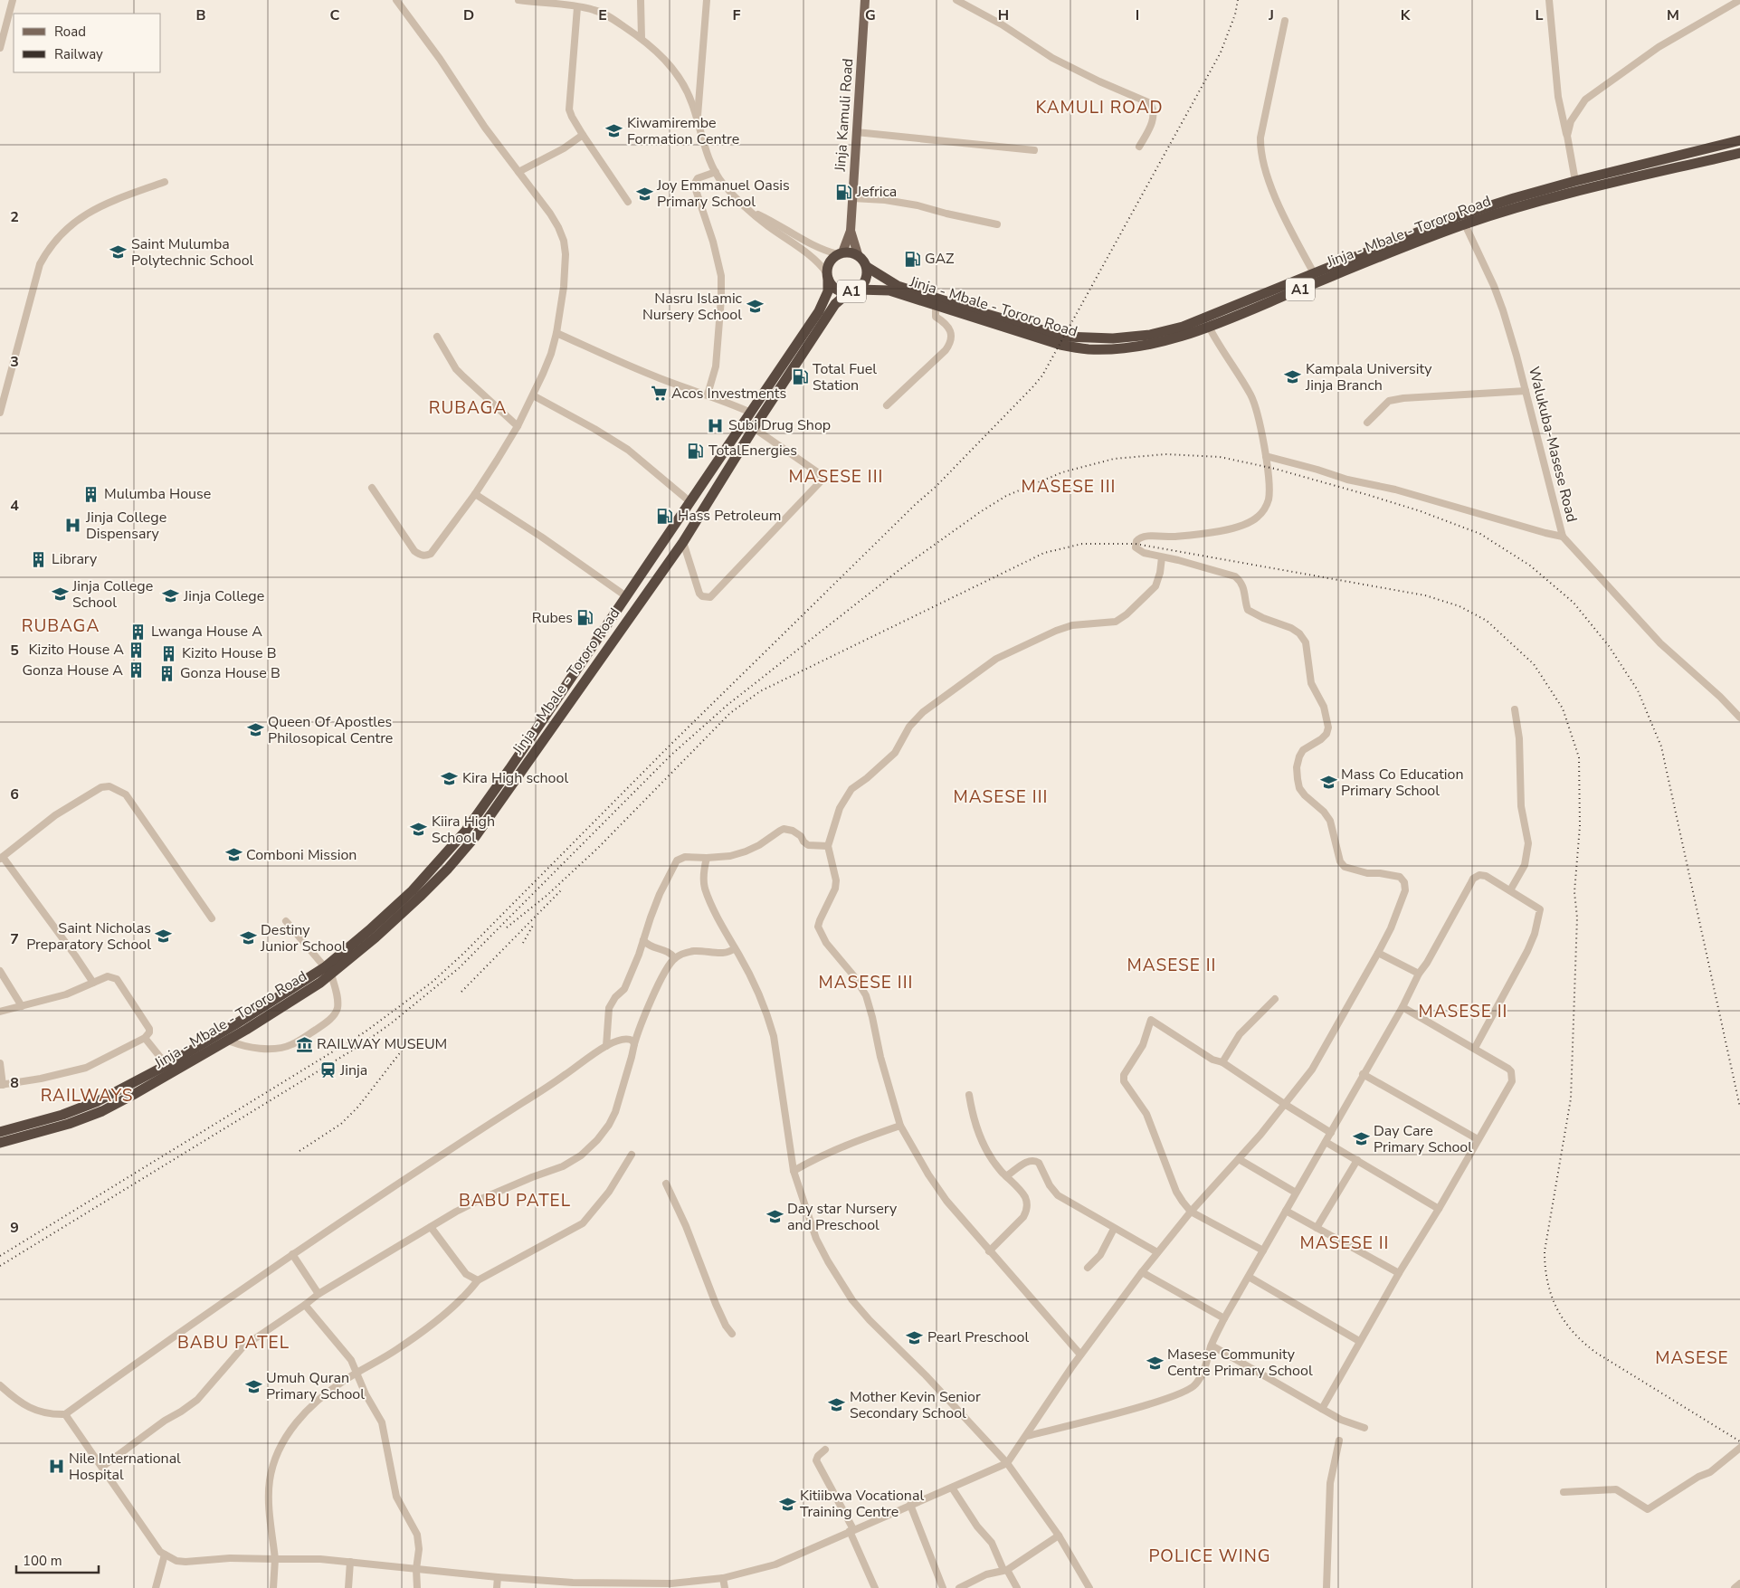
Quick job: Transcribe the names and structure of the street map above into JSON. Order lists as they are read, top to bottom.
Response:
{
  "streets": {
    "highway": ["Jinja - Mbale - Tororo Road", "A1"],
    "main road": ["Jinja Kamuli Road"],
    "street": ["Walukuba-Masese Road"]
  },
  "crossings": [
    ["Jinja Kamuli Road", "Jinja - Mbale - Tororo Road"],
    ["Jinja Kamuli Road", "A1"],
    ["Jinja - Mbale - Tororo Road", "A1"],
    ["Jinja - Mbale - Tororo Road", "Walukuba-Masese Road"]
  ],
  "districts": [
    "KAMULI ROAD",
    "RUBAGA",
    "MASESE III",
    "MASESE III",
    "RUBAGA",
    "MASESE III",
    "MASESE II",
    "MASESE III",
    "MASESE II",
    "RAILWAYS",
    "BABU PATEL",
    "MASESE II",
    "BABU PATEL",
    "MASESE",
    "POLICE WING"
  ],
  "places": {
    "school or university": [
      "Kiwamirembe Formation Centre",
      "Joy Emmanuel Oasis Primary School",
      "Saint Mulumba Polytechnic School",
      "Nasru Islamic Nursery School",
      "Kampala University Jinja Branch",
      "Jinja College School",
      "Jinja College",
      "Queen Of Apostles Philosopical Centre",
      "Kira High school",
      "Mass Co Education Primary School",
      "Kiira High School",
      "Comboni Mission",
      "Saint Nicholas Preparatory School",
      "Destiny Junior School",
      "Day Care Primary School",
      "Day star Nursery and Preschool",
      "Pearl Preschool",
      "Masese Community Centre Primary School",
      "Umuh Quran Primary School",
      "Mother Kevin Senior Secondary School",
      "Kitiibwa Vocational Training Centre"
    ],
    "fuel station": [
      "Jefrica",
      "GAZ",
      "Total Fuel Station",
      "TotalEnergies",
      "Hass Petroleum",
      "Rubes"
    ],
    "supermarket": ["Acos Investments"],
    "hospital": ["Subi Drug Shop", "Jinja College Dispensary", "Nile International Hospital"],
    "building": [
      "Mulumba House",
      "Library",
      "Lwanga House A",
      "Kizito House A",
      "Kizito House B",
      "Gonza House A",
      "Gonza House B"
    ],
    "museum": ["RAILWAY MUSEUM"],
    "station": ["Jinja"]
  },
  "legend": ["Road", "Railway"],
  "scale_bar": "100 m",
  "grid": {
    "columns": [
      "B",
      "C",
      "D",
      "E",
      "F",
      "G",
      "H",
      "I",
      "J",
      "K",
      "L",
      "M"
    ],
    "rows": [
      "2",
      "3",
      "4",
      "5",
      "6",
      "7",
      "8",
      "9"
    ]
  }
}
